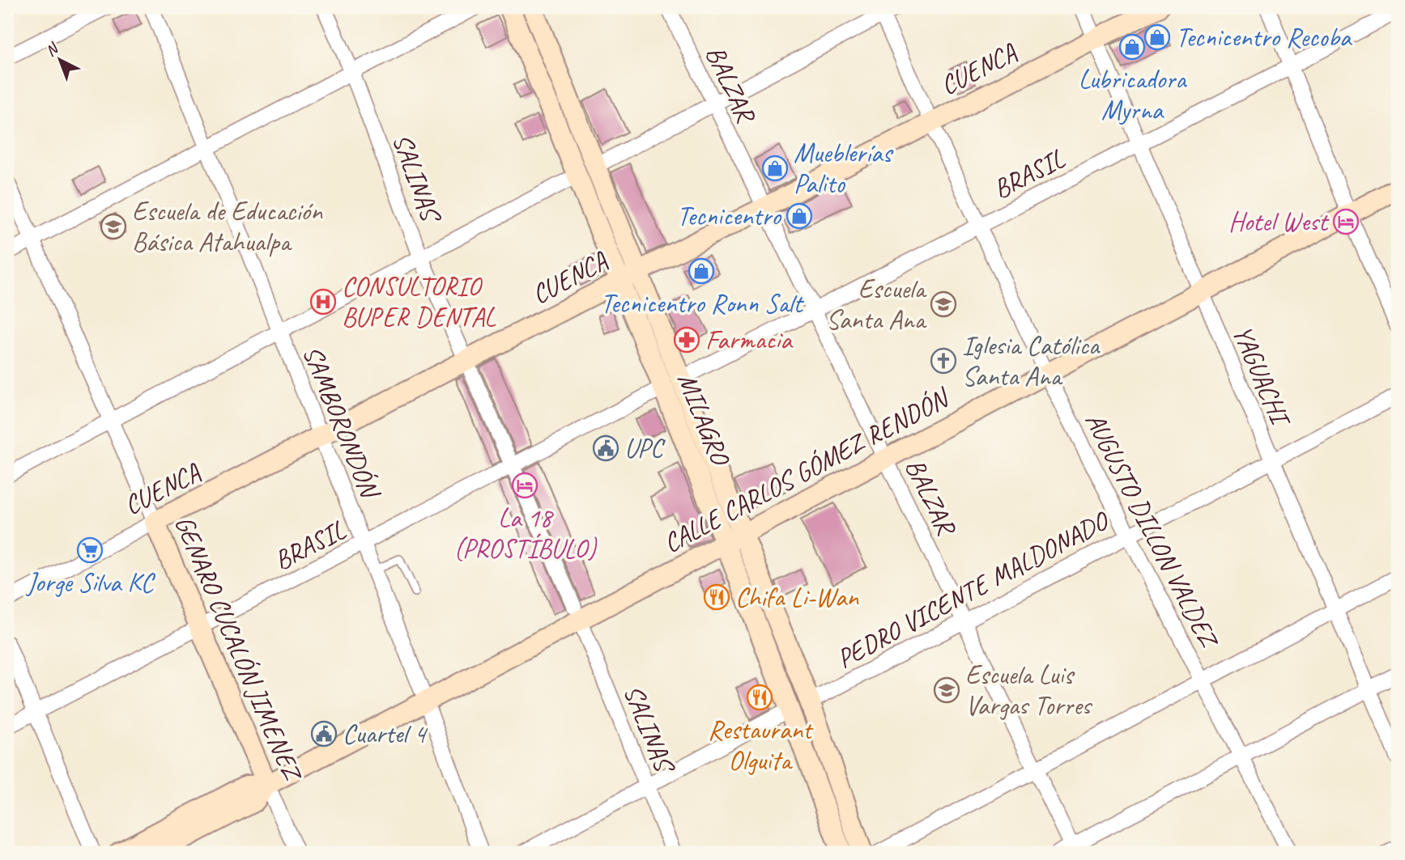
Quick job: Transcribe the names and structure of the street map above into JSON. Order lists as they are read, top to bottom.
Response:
{
  "streets": {
    "main road": [
      "CUENCA",
      "MILAGRO",
      "CALLE CARLOS GÓMEZ RENDÓN",
      "GENARO CUCALÓN JIMENEZ"
    ],
    "street": [
      "BALZAR",
      "BRASIL",
      "SALINAS",
      "YAGUACHI",
      "SAMBORONDÓN",
      "AUGUSTO DILLON VALDEZ",
      "PEDRO VICENTE MALDONADO"
    ]
  },
  "crossings": [
    ["CUENCA", "BALZAR"],
    ["CUENCA", "SALINAS"],
    ["CUENCA", "YAGUACHI"],
    ["CUENCA", "MILAGRO"],
    ["CUENCA", "SAMBORONDÓN"],
    ["CUENCA", "AUGUSTO DILLON VALDEZ"],
    ["CUENCA", "GENARO CUCALÓN JIMENEZ"],
    ["BALZAR", "BRASIL"],
    ["BALZAR", "CALLE CARLOS GÓMEZ RENDÓN"],
    ["BALZAR", "PEDRO VICENTE MALDONADO"],
    ["BRASIL", "SALINAS"],
    ["BRASIL", "YAGUACHI"],
    ["BRASIL", "MILAGRO"],
    ["BRASIL", "SAMBORONDÓN"],
    ["BRASIL", "AUGUSTO DILLON VALDEZ"],
    ["BRASIL", "GENARO CUCALÓN JIMENEZ"],
    ["SALINAS", "CALLE CARLOS GÓMEZ RENDÓN"],
    ["YAGUACHI", "CALLE CARLOS GÓMEZ RENDÓN"],
    ["YAGUACHI", "PEDRO VICENTE MALDONADO"],
    ["MILAGRO", "CALLE CARLOS GÓMEZ RENDÓN"],
    ["MILAGRO", "PEDRO VICENTE MALDONADO"],
    ["SAMBORONDÓN", "CALLE CARLOS GÓMEZ RENDÓN"],
    ["CALLE CARLOS GÓMEZ RENDÓN", "AUGUSTO DILLON VALDEZ"],
    ["CALLE CARLOS GÓMEZ RENDÓN", "GENARO CUCALÓN JIMENEZ"],
    ["AUGUSTO DILLON VALDEZ", "PEDRO VICENTE MALDONADO"]
  ],
  "places": {
    "shop": [
      "Tecnicentro Recoba",
      "Lubricadora Myrna",
      "Mueblerías Palito",
      "Tecnicentro",
      "Tecnicentro Ronn Salt"
    ],
    "hotel": ["Hotel West", "La 18 (PROSTÍBULO)"],
    "school or university": ["Escuela de Educación Básica Atahualpa", "Escuela Santa Ana", "Escuela Luis Vargas Torres"],
    "hospital": ["CONSULTORIO BUPER DENTAL"],
    "pharmacy": ["Farmacia"],
    "church": ["Iglesia Católica Santa Ana"],
    "public building": ["UPC", "Cuartel 4"],
    "supermarket": ["Jorge Silva KC"],
    "restaurant": ["Chifa Li-Wan", "Restaurant Olguita"]
  },
  "north": "top left"
}
